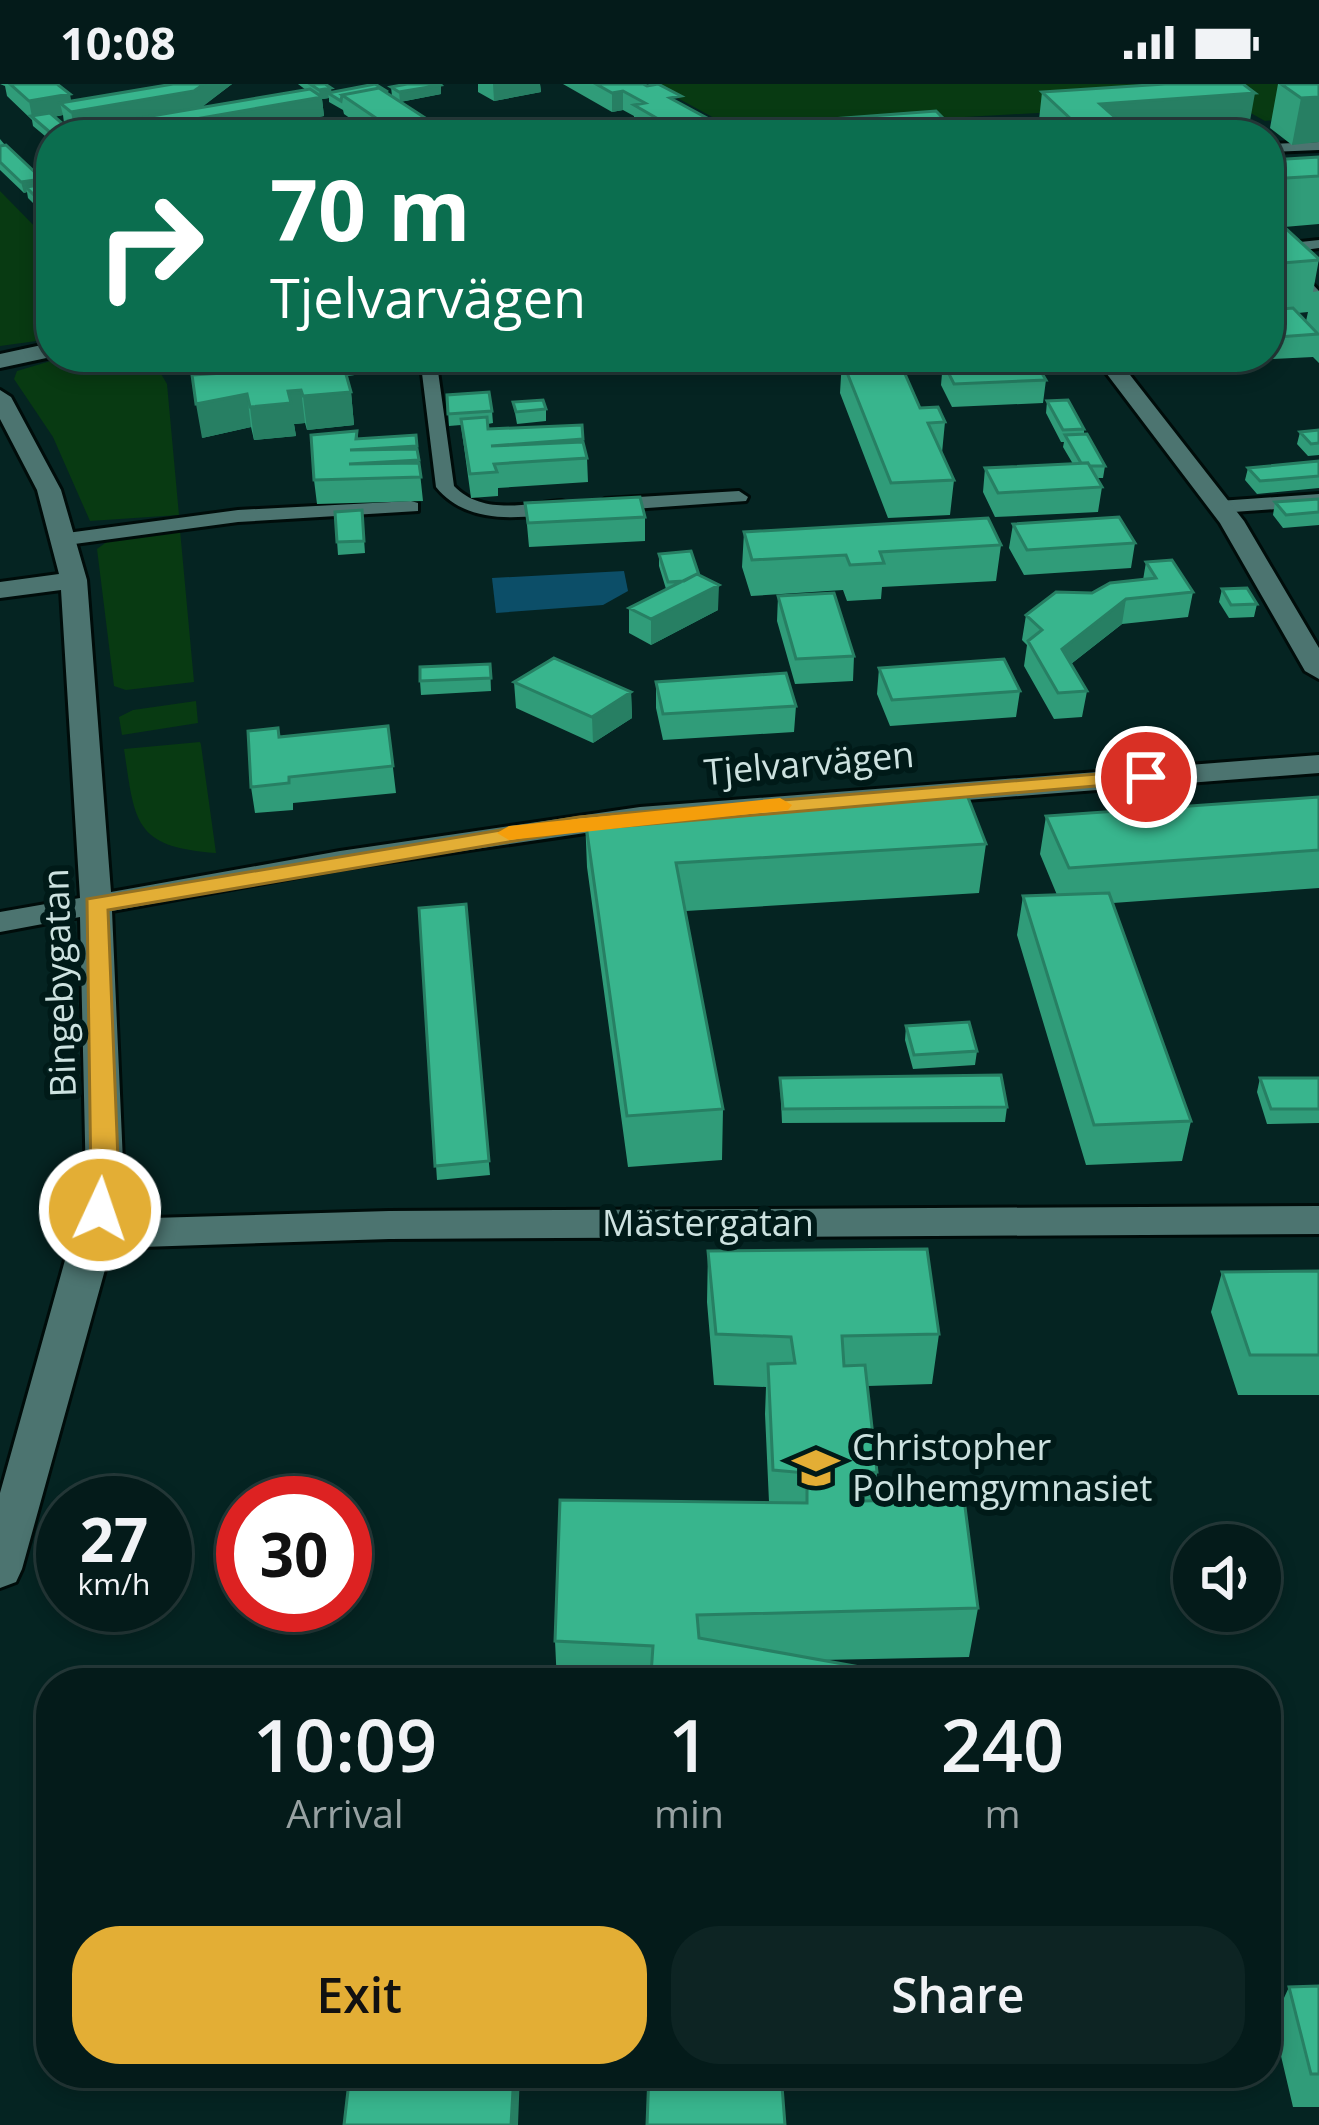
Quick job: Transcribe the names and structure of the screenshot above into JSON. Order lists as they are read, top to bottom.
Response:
{
  "streets": {
    "street": ["Tjelvarvägen", "Bingebygatan", "Mästergatan"]
  },
  "crossings": [
    ["Tjelvarvägen", "Bingebygatan"],
    ["Bingebygatan", "Mästergatan"]
  ],
  "places": {
    "school or university": ["Christopher Polhemgymnasiet"]
  },
  "page": {
    "status": "10:08",
    "turn": ["70 m", "Tjelvarvägen"],
    "speed": "27 km/h",
    "limit": "30",
    "eta": [
      "10:09",
      "Arrival",
      "1",
      "min",
      "240",
      "m"
    ],
    "buttons": ["Exit", "Share"]
  }
}
